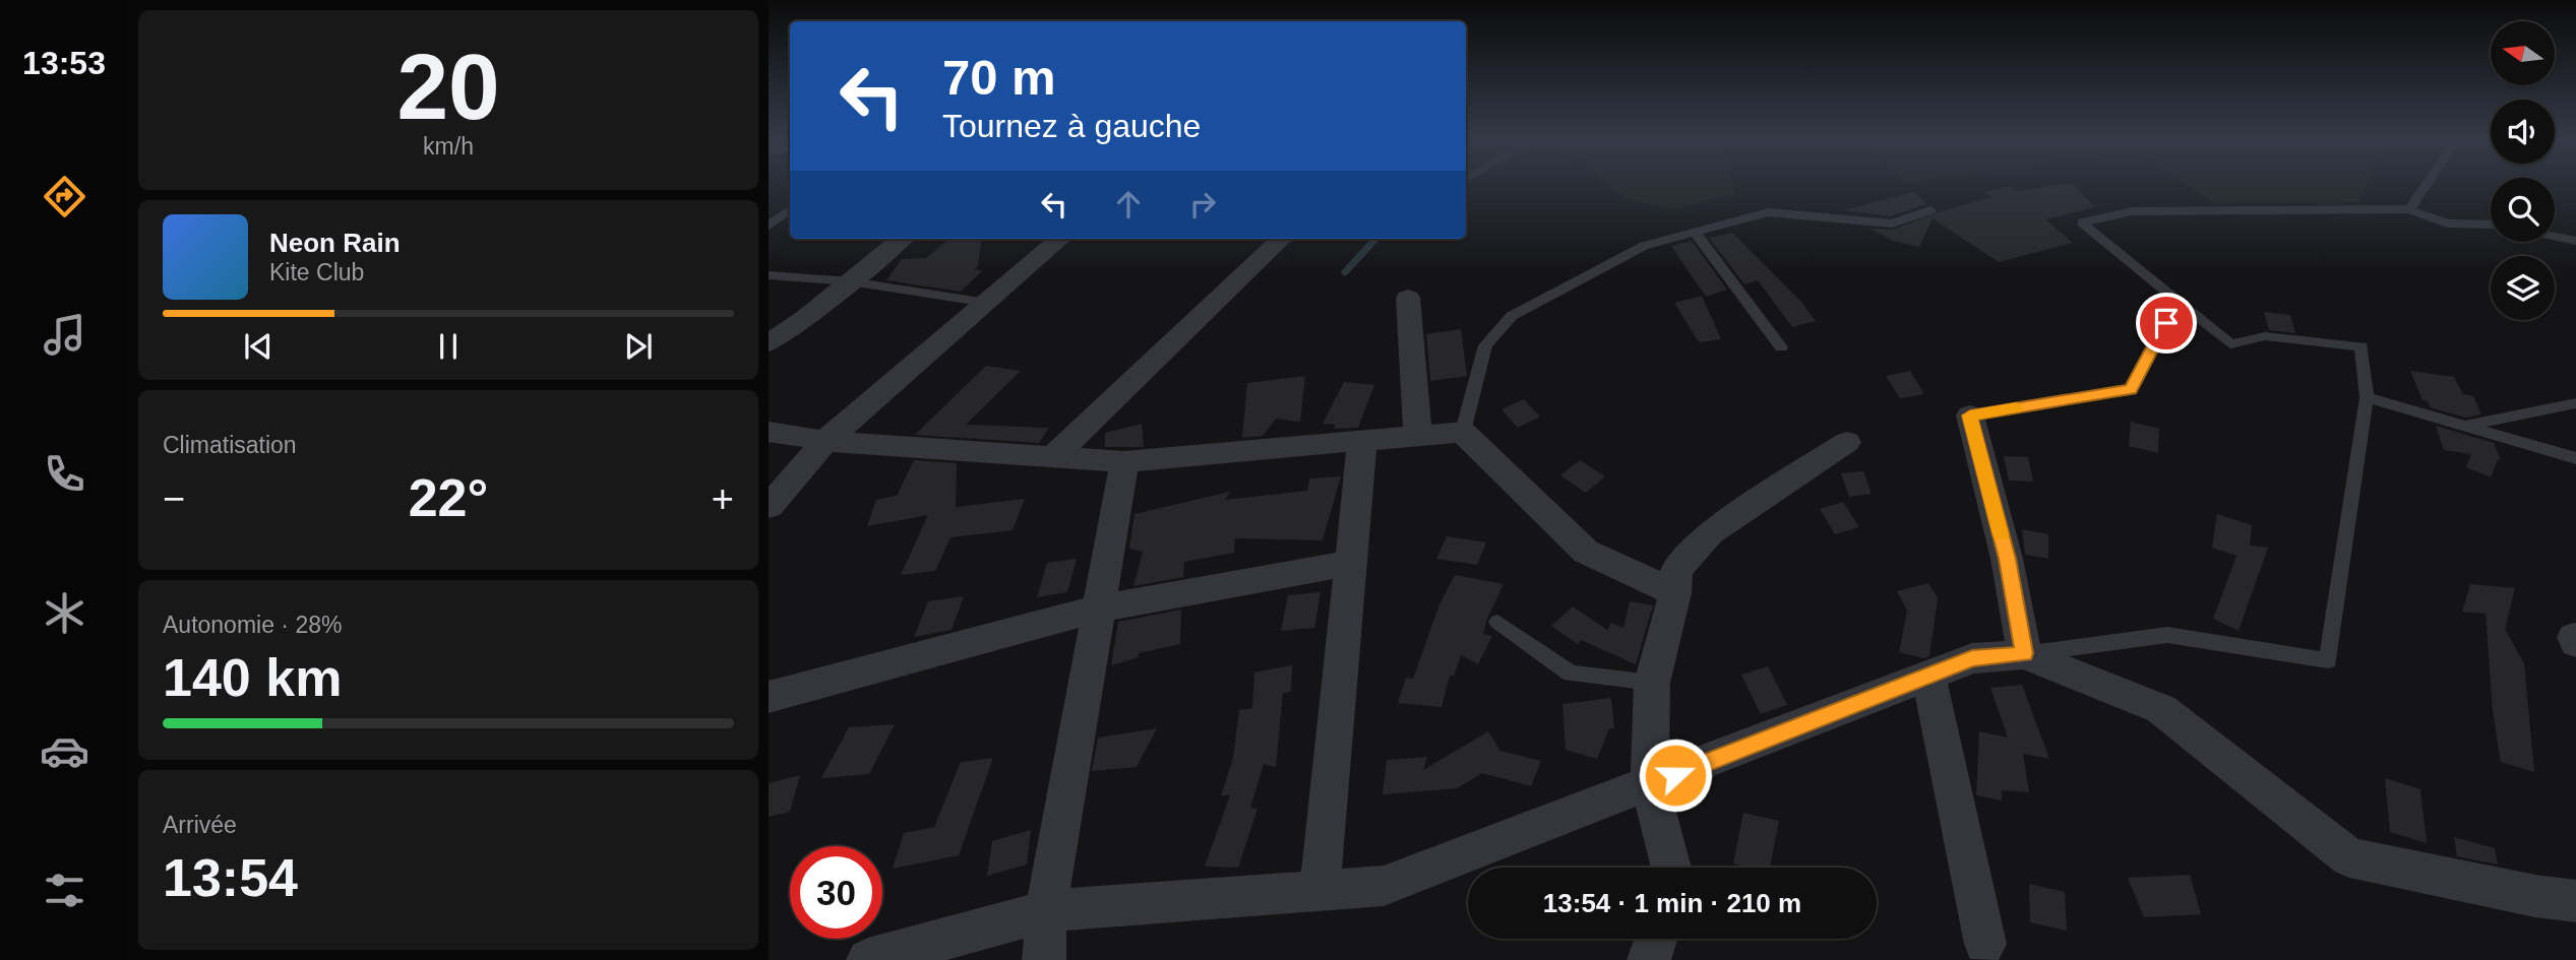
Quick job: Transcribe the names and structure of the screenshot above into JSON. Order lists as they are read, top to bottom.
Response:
{
  "north": "left",
  "page": {
    "tabs": "13:53",
    "tile": [
      ["20", "km/h"],
      "Climatisation",
      ["Autonomie · 28%", "140 km"],
      ["Arrivée", "13:54"]
    ],
    "turn": ["70 m", "Tournez à gauche"],
    "song": ["Neon Rain", "Kite Club"],
    "heat": ["−", "22°", "+"],
    "limit": "30",
    "trip": "13:54 · 1 min · 210 m"
  }
}
